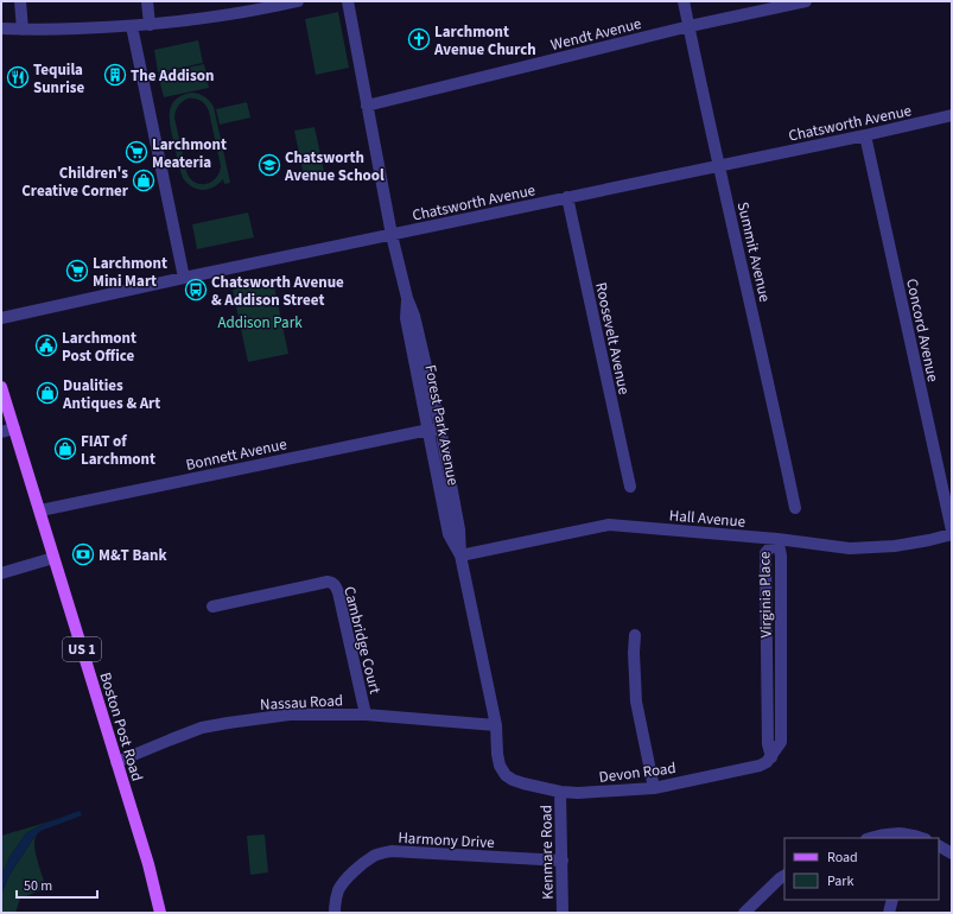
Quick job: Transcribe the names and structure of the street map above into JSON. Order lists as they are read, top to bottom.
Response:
{
  "streets": {
    "main road": ["US 1", "Boston Post Road"],
    "street": [
      "Wendt Avenue",
      "Chatsworth Avenue",
      "Summit Avenue",
      "Concord Avenue",
      "Roosevelt Avenue",
      "Forest Park Avenue",
      "Bonnett Avenue",
      "Hall Avenue",
      "Virginia Place",
      "Cambridge Court",
      "Nassau Road",
      "Devon Road",
      "Harmony Drive",
      "Kenmare Road"
    ]
  },
  "crossings": [
    ["Wendt Avenue", "Summit Avenue"],
    ["Wendt Avenue", "Forest Park Avenue"],
    ["Chatsworth Avenue", "Summit Avenue"],
    ["Chatsworth Avenue", "Concord Avenue"],
    ["Chatsworth Avenue", "Roosevelt Avenue"],
    ["Chatsworth Avenue", "Forest Park Avenue"],
    ["Concord Avenue", "Hall Avenue"],
    ["Forest Park Avenue", "Bonnett Avenue"],
    ["Forest Park Avenue", "Hall Avenue"],
    ["Forest Park Avenue", "Nassau Road"],
    ["Forest Park Avenue", "Devon Road"],
    ["Bonnett Avenue", "Boston Post Road"],
    ["Hall Avenue", "Virginia Place"],
    ["Virginia Place", "Devon Road"],
    ["Cambridge Court", "Nassau Road"],
    ["Nassau Road", "Boston Post Road"],
    ["Devon Road", "Kenmare Road"],
    ["Harmony Drive", "Kenmare Road"]
  ],
  "parks": ["Addison Park"],
  "places": {
    "church": ["Larchmont Avenue Church"],
    "building": ["The Addison"],
    "restaurant": ["Tequila Sunrise"],
    "supermarket": ["Larchmont Meateria", "Larchmont Mini Mart"],
    "school or university": ["Chatsworth Avenue School"],
    "shop": ["Children's Creative Corner", "Dualities Antiques & Art", "FIAT of Larchmont"],
    "bus stop": ["Chatsworth Avenue & Addison Street"],
    "public building": ["Larchmont Post Office"],
    "bank": ["M&T Bank"]
  },
  "legend": ["Road", "Park"],
  "scale_bar": "50 m"
}
